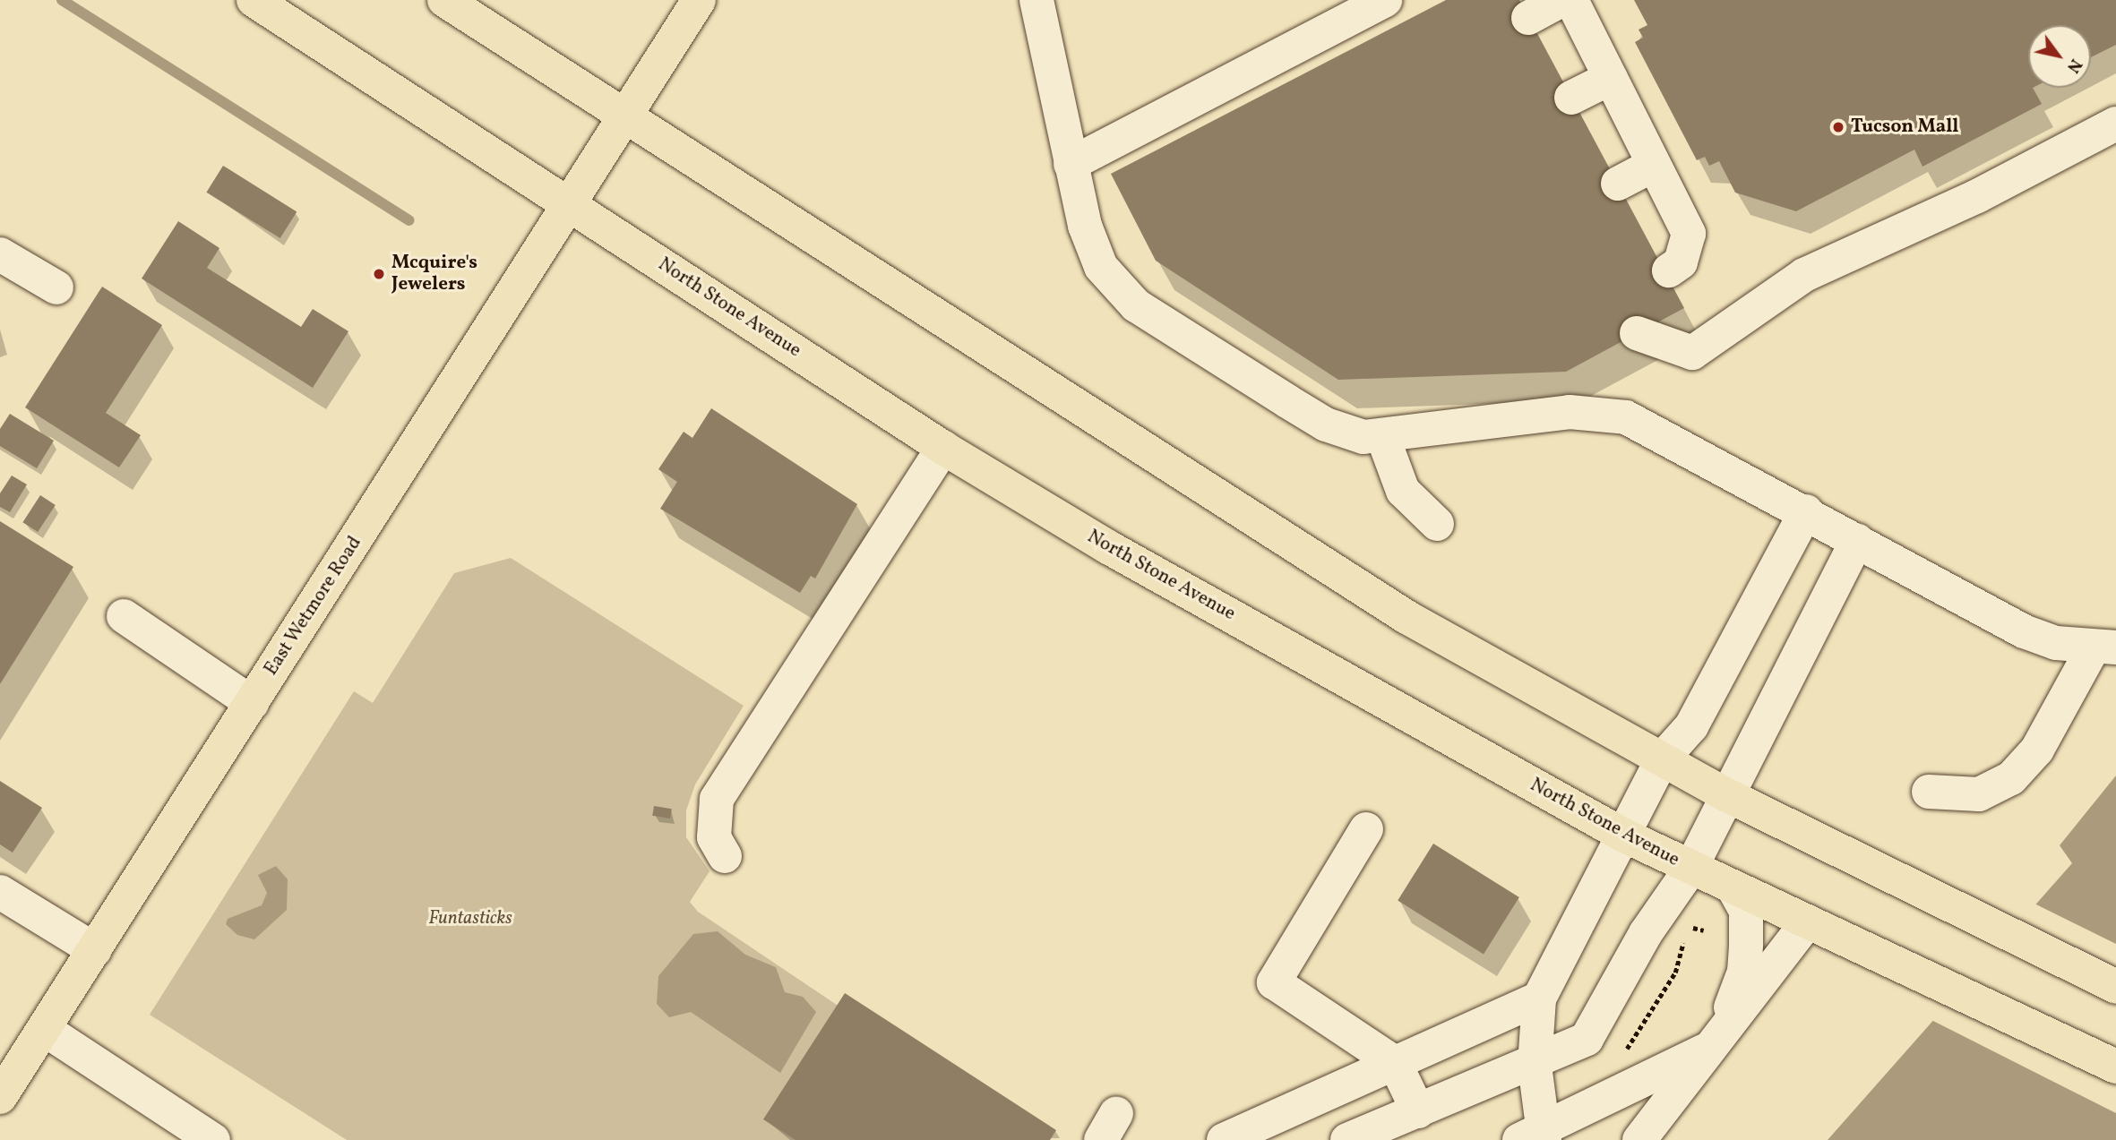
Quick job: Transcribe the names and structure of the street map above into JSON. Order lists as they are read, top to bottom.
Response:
{
  "streets": {
    "main road": ["North Stone Avenue", "East Wetmore Road"]
  },
  "crossings": [
    ["North Stone Avenue", "East Wetmore Road"]
  ],
  "parks": ["Funtasticks"],
  "places": ["Tucson Mall", "Mcquire's Jewelers"],
  "north": "bottom right"
}
